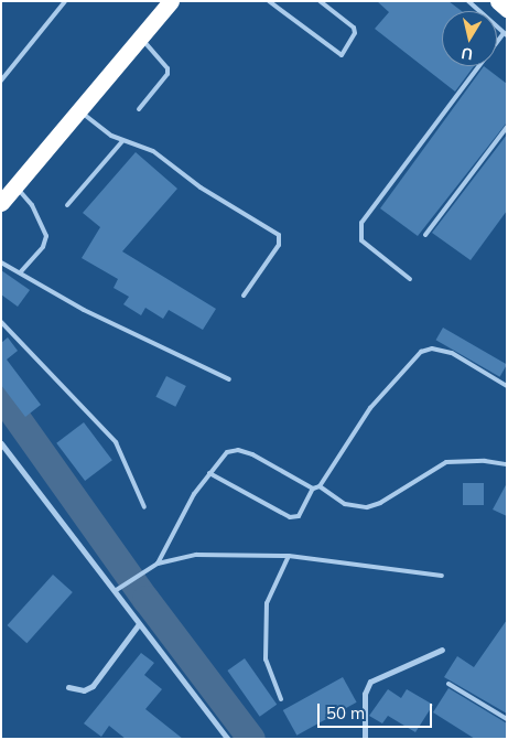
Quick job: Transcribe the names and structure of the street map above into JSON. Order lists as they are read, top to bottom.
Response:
{
  "scale_bar": "50 m",
  "north": "bottom"
}
